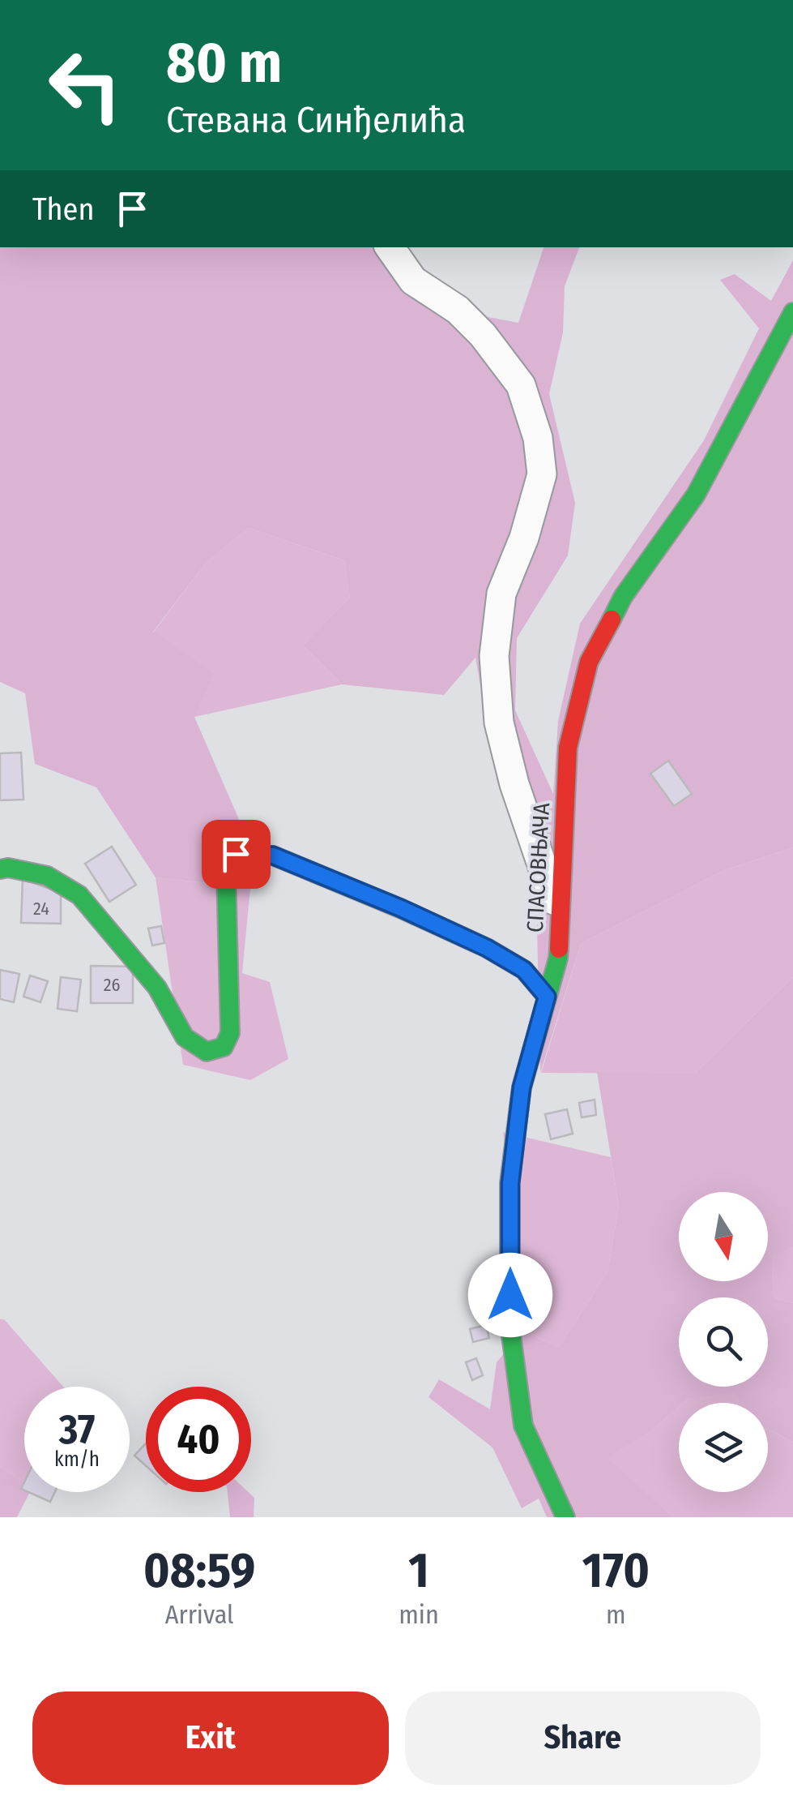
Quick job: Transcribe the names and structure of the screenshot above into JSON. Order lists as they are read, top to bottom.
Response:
{
  "streets": {
    "street": ["СПАСОВЊАЧА"]
  },
  "house_numbers": ["24", "26"],
  "north": "bottom",
  "page": {
    "turn": ["80 m", "Стевана Синђелића"],
    "then": "Then",
    "speed": "37 km/h",
    "limit": "40",
    "eta": [
      "08:59",
      "Arrival",
      "1",
      "min",
      "170",
      "m"
    ],
    "buttons": ["Exit", "Share"]
  }
}
